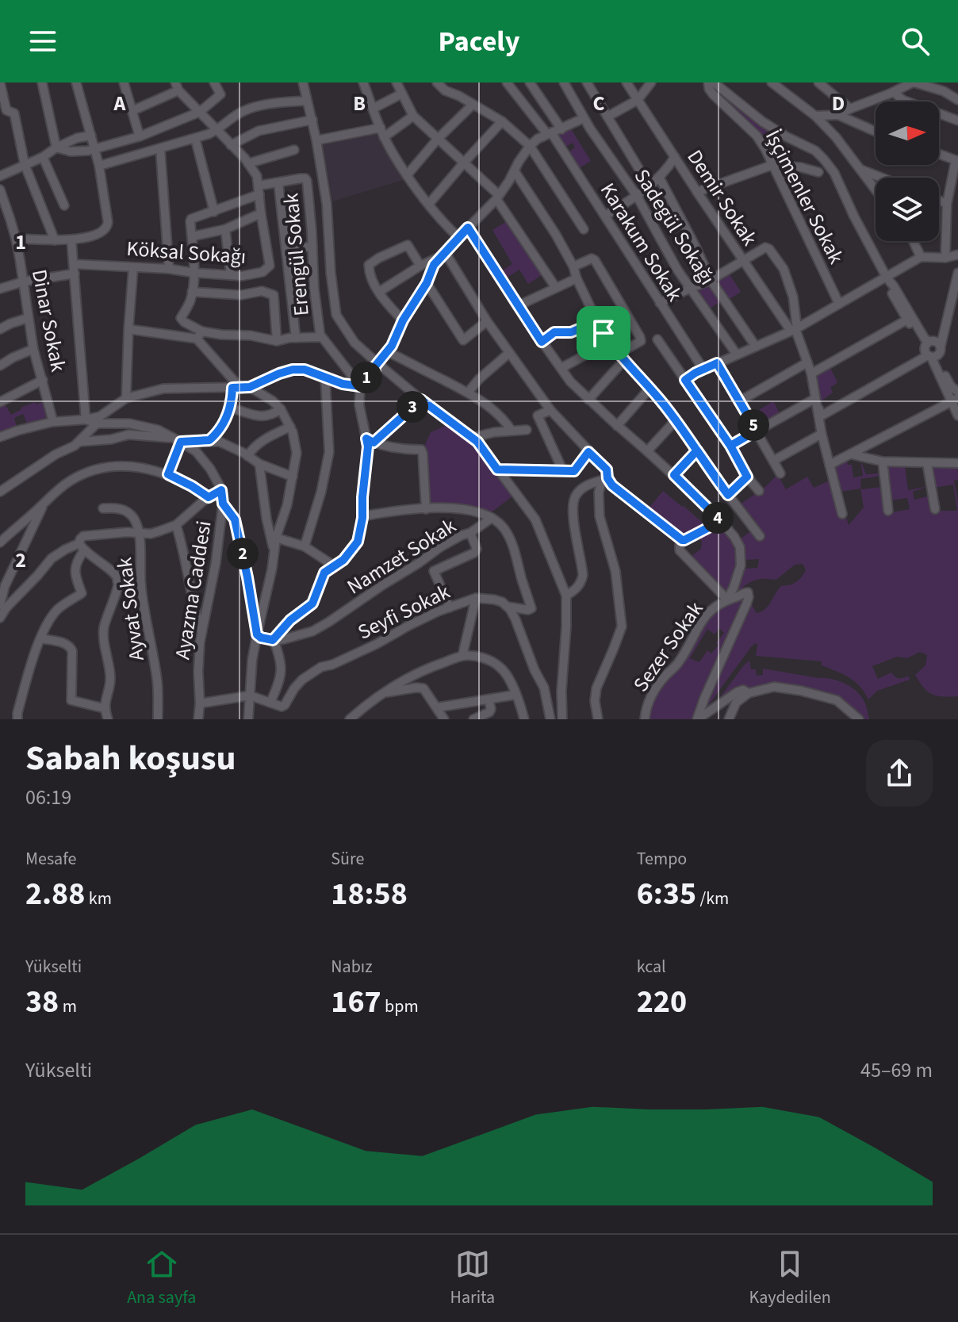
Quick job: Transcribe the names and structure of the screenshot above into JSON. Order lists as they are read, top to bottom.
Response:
{
  "streets": {
    "street": [
      "İşçimenler Sokak",
      "Demir Sokak",
      "Sadegül Sokağı",
      "Karakum Sokak",
      "Köksal Sokağı",
      "Erengül Sokak",
      "Dinar Sokak",
      "Namzet Sokak",
      "Ayazma Caddesi",
      "Ayvat Sokak",
      "Seyfi Sokak",
      "Sezer Sokak"
    ]
  },
  "crossings": [
    ["Köksal Sokağı", "Erengül Sokak"],
    ["Dinar Sokak", "Ayazma Caddesi"]
  ],
  "north": "right",
  "page": {
    "header": "Pacely",
    "pins": [
      "1",
      "3",
      "5",
      "4",
      "2"
    ],
    "heading": ["Sabah koşusu", "06:19"],
    "stats": [
      ["Mesafe", "2.88 km"],
      ["Süre", "18:58"],
      ["Tempo", "6:35 /km"],
      ["Yükselti", "38 m"],
      ["Nabız", "167 bpm"],
      ["kcal", "220"]
    ],
    "chart": ["Yükselti", "45–69 m"],
    "tabs": ["Ana sayfa", "Harita", "Kaydedilen"]
  },
  "grid": {
    "columns": [
      "A",
      "B",
      "C",
      "D"
    ],
    "rows": ["1", "2"]
  }
}
